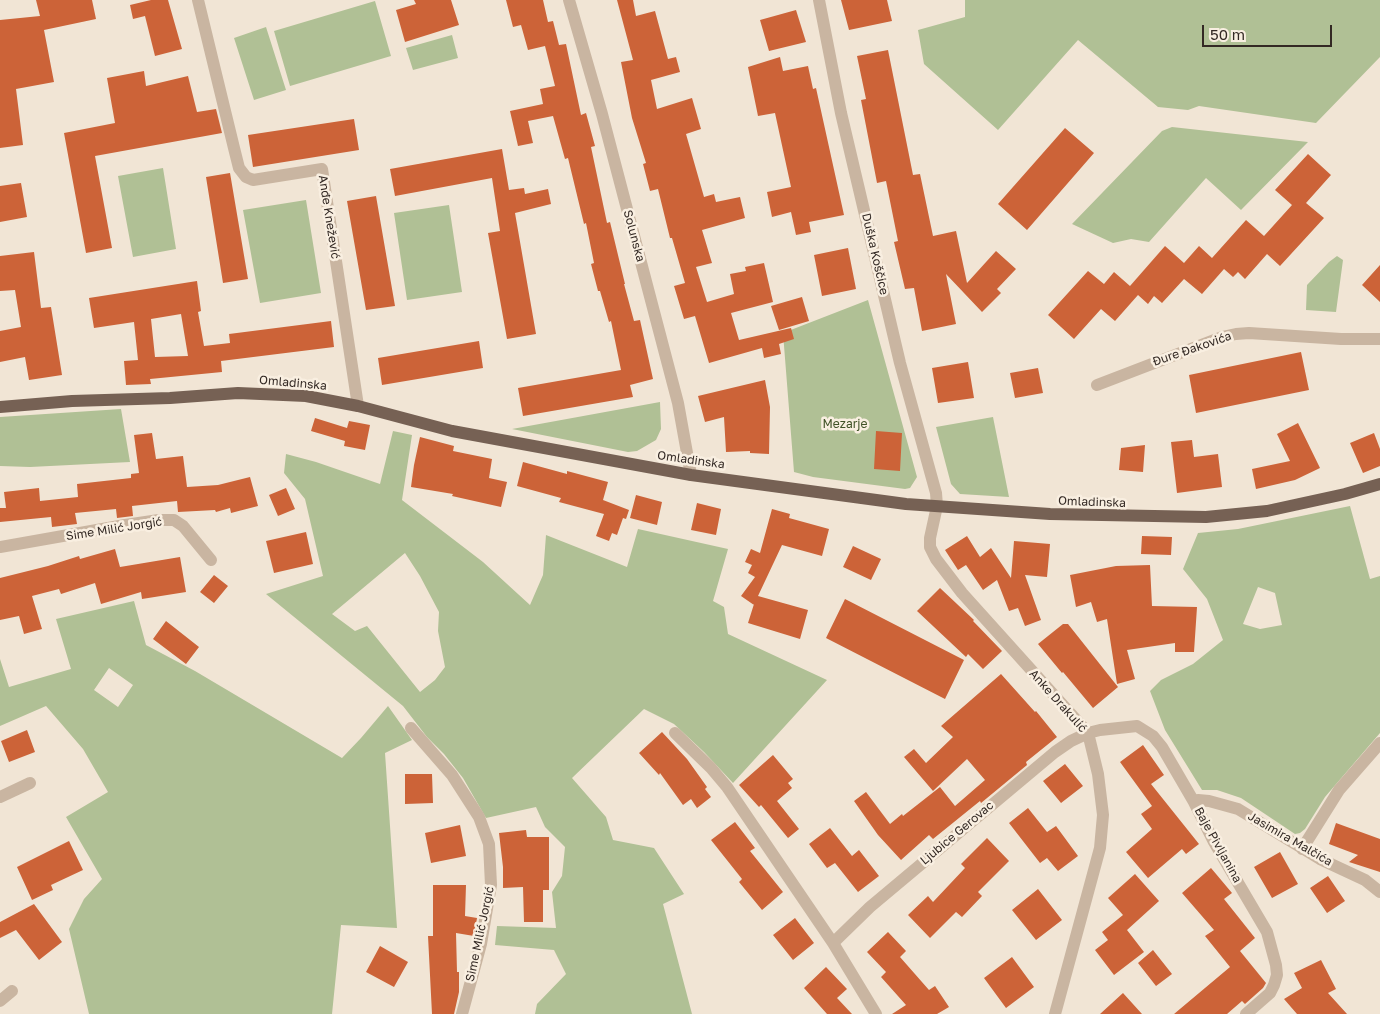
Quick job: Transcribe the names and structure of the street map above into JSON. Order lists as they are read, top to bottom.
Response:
{
  "streets": {
    "main road": ["Omladinska"],
    "street": [
      "Anđe Knežević",
      "Solunska",
      "Duška Koščice",
      "Đure Đakovića",
      "Sime Milić Jorgić",
      "Anke Drakulić",
      "Ljubice Gerovac",
      "Jasimira Malčića",
      "Baje Pivljanina"
    ]
  },
  "crossings": [
    ["Anđe Knežević", "Omladinska"],
    ["Solunska", "Omladinska"],
    ["Duška Koščice", "Omladinska"],
    ["Duška Koščice", "Anke Drakulić"],
    ["Omladinska", "Anke Drakulić"],
    ["Anke Drakulić", "Ljubice Gerovac"],
    ["Anke Drakulić", "Baje Pivljanina"],
    ["Ljubice Gerovac", "Baje Pivljanina"],
    ["Jasimira Malčića", "Baje Pivljanina"]
  ],
  "parks": ["Mezarje"],
  "scale_bar": "50 m"
}
